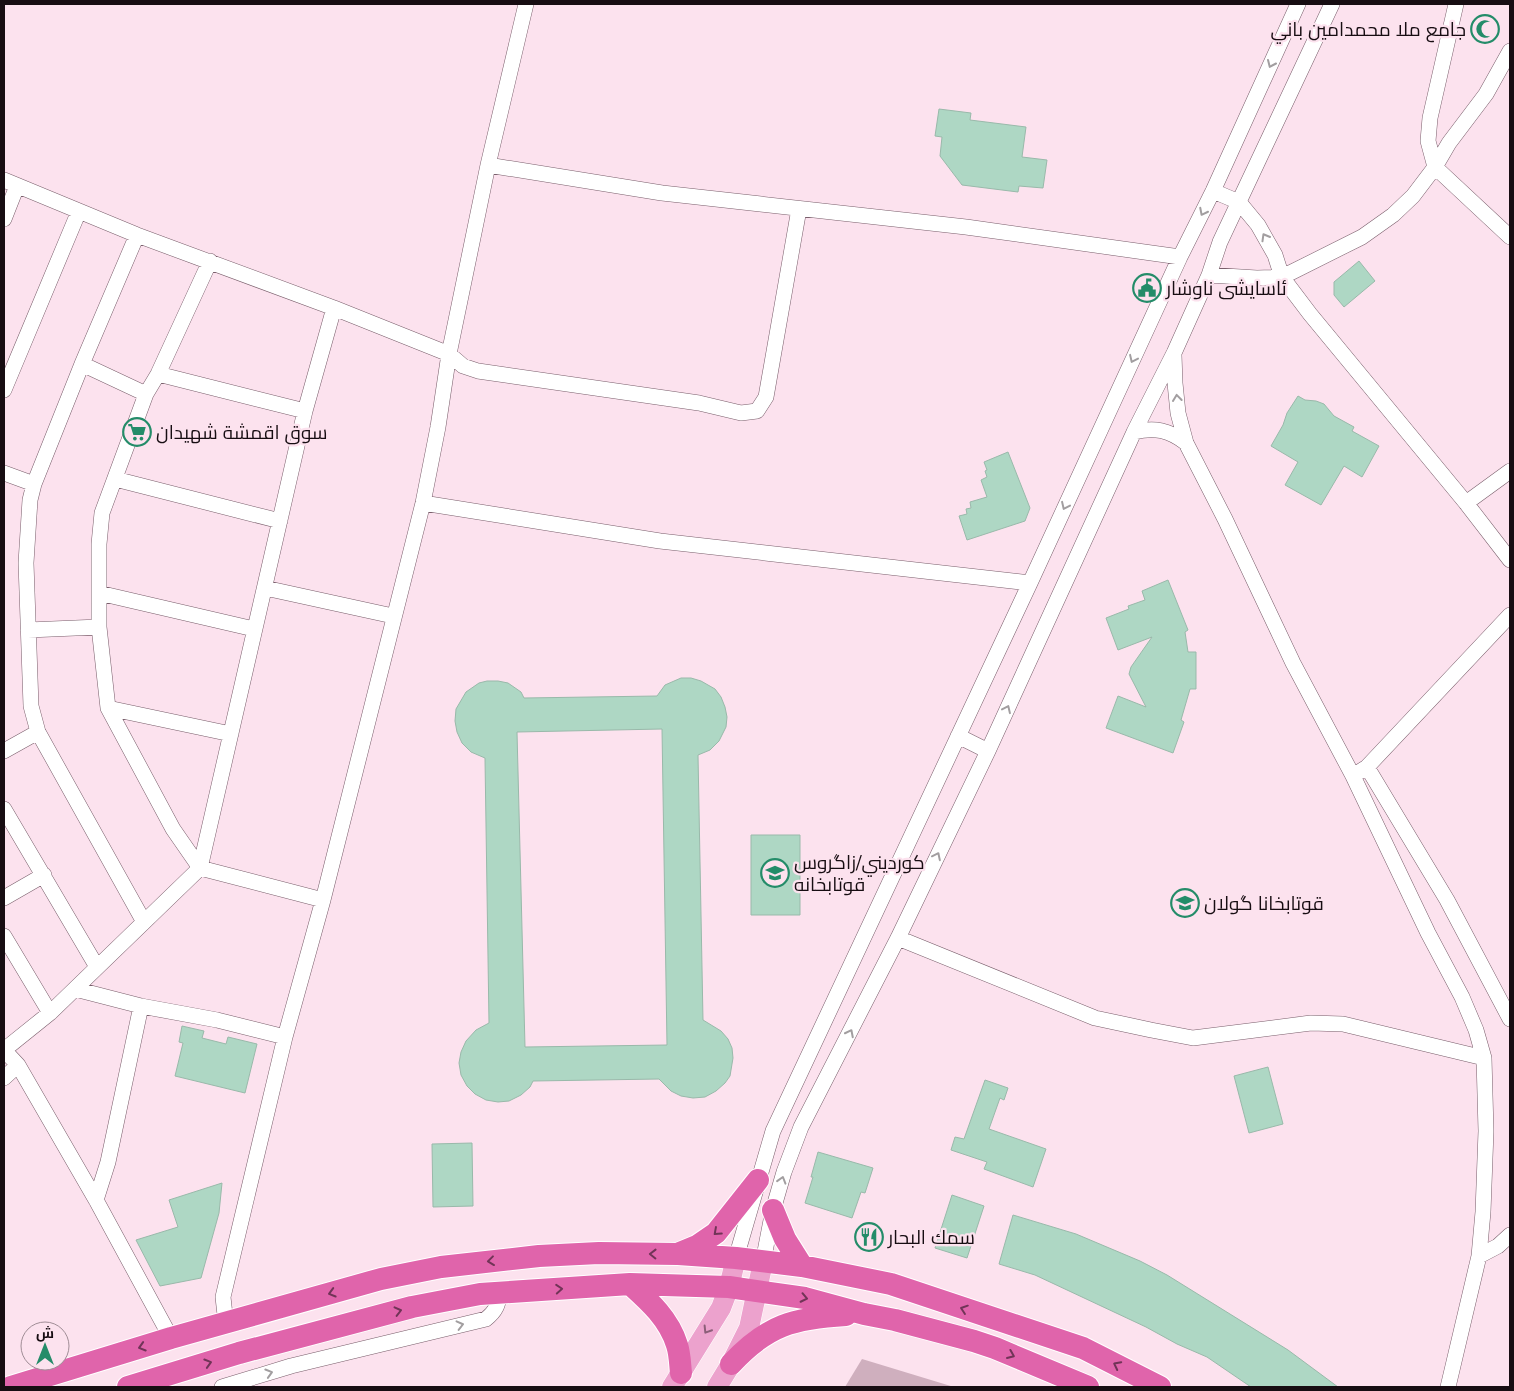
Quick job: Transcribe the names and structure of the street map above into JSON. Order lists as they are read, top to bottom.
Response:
{
  "places": {
    "mosque": ["جامع ملا محمدامين باني"],
    "public building": ["ئاسايشى ناوشار"],
    "supermarket": ["سوق اقمشة شهيدان"],
    "school or university": ["كورديني/زاگروس قوتابخانه‌", "قوتابخانا گولان"],
    "restaurant": ["سمك البحار"]
  },
  "north": "top"
}
